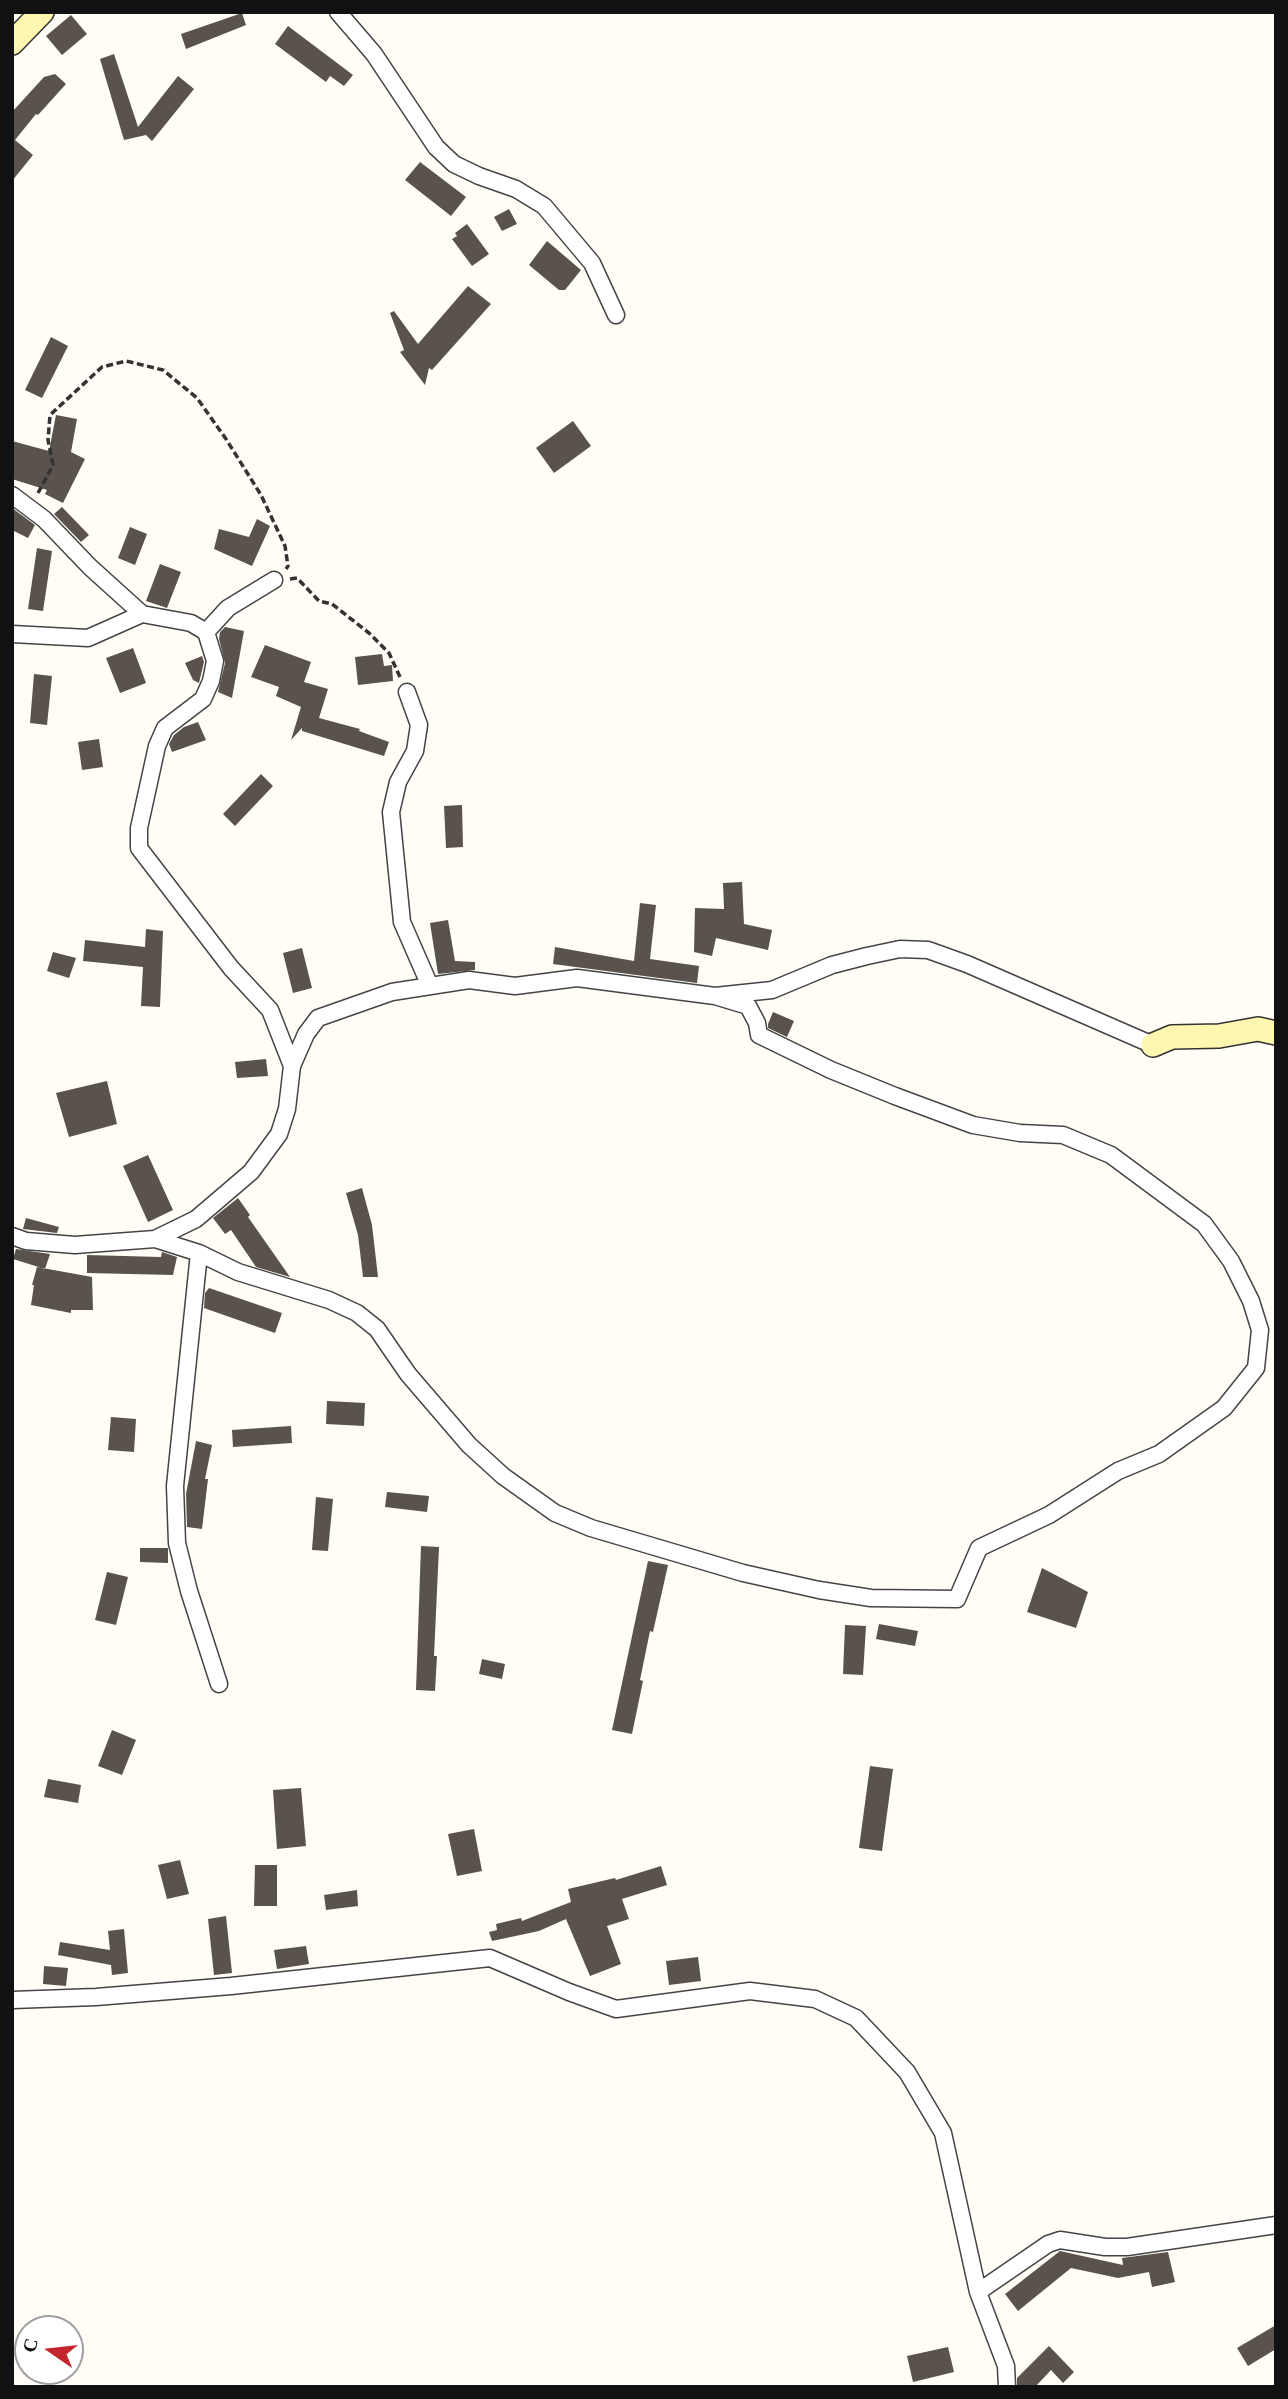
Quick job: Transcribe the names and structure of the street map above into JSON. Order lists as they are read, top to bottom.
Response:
{
  "north": "left"
}
